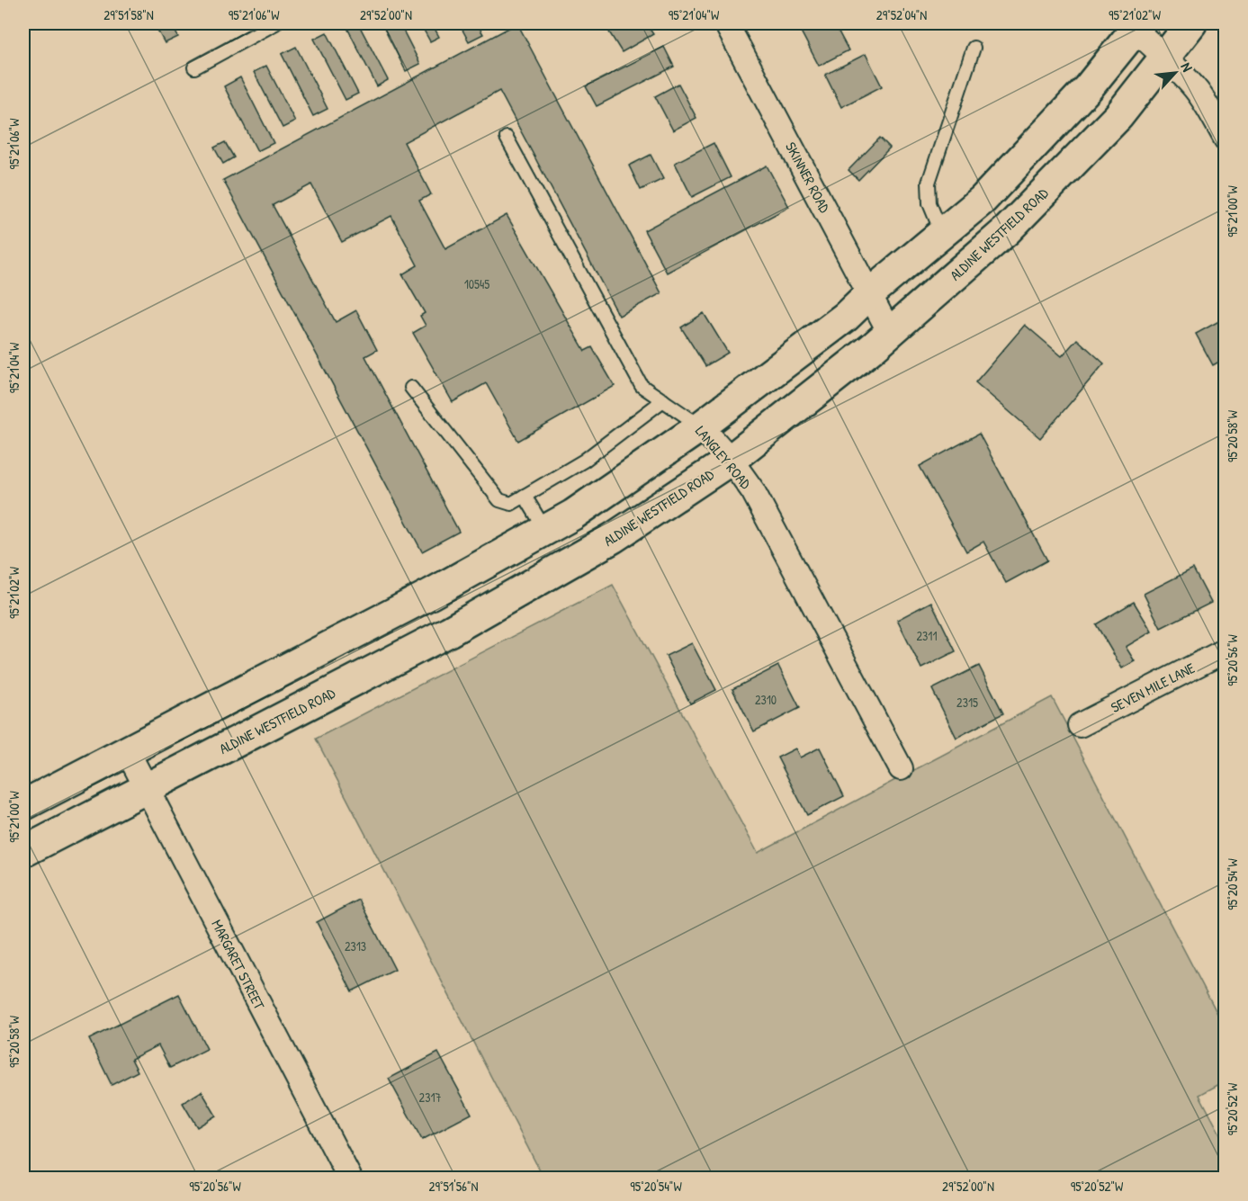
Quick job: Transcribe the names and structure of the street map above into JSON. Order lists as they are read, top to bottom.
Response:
{
  "streets": {
    "main road": ["ALDINE WESTFIELD ROAD"],
    "street": [
      "SKINNER ROAD",
      "LANGLEY ROAD",
      "SEVEN MILE LANE",
      "MARGARET STREET"
    ]
  },
  "crossings": [
    ["SKINNER ROAD", "ALDINE WESTFIELD ROAD"],
    ["ALDINE WESTFIELD ROAD", "LANGLEY ROAD"],
    ["ALDINE WESTFIELD ROAD", "MARGARET STREET"]
  ],
  "house_numbers": [
    "10545",
    "2311",
    "2310",
    "2315",
    "2313",
    "2317"
  ],
  "north": "top right",
  "coordinates": [
    "29°51'58\"N",
    "95°21'06\"W",
    "29°52'00\"N",
    "95°21'04\"W",
    "29°52'04\"N",
    "95°21'02\"W",
    "95°21'00\"W",
    "95°20'58\"W",
    "95°20'56\"W",
    "95°20'54\"W",
    "95°20'52\"W",
    "29°51'56\"N"
  ]
}
